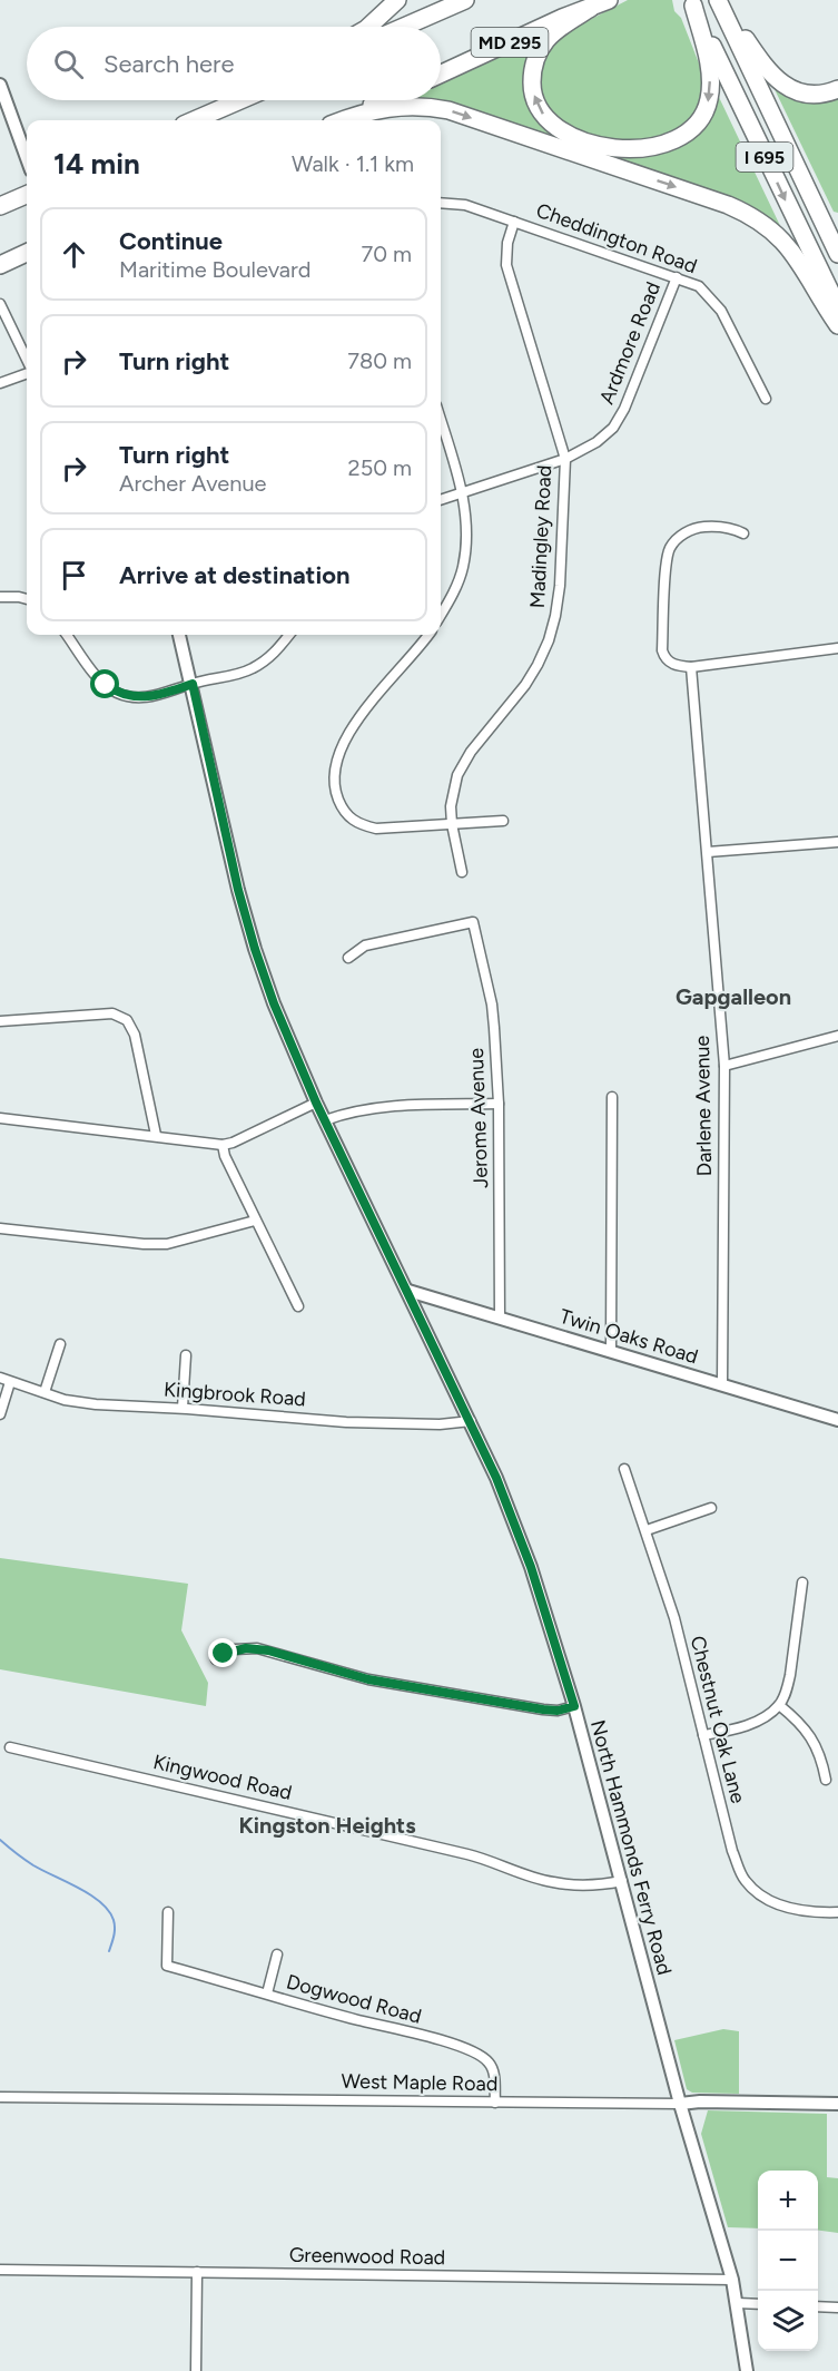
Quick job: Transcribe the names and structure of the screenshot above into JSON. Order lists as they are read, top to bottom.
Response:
{
  "streets": {
    "highway": ["MD 295", "I 695"],
    "street": [
      "Cheddington Road",
      "Ardmore Road",
      "Madingley Road",
      "Darlene Avenue",
      "Jerome Avenue",
      "Twin Oaks Road",
      "Kingbrook Road",
      "Chestnut Oak Lane",
      "Kingwood Road",
      "North Hammonds Ferry Road",
      "Dogwood Road",
      "West Maple Road",
      "Greenwood Road"
    ]
  },
  "crossings": [
    ["Cheddington Road", "Ardmore Road"],
    ["Cheddington Road", "Madingley Road"],
    ["Ardmore Road", "Madingley Road"],
    ["Darlene Avenue", "Twin Oaks Road"],
    ["Jerome Avenue", "Twin Oaks Road"],
    ["Twin Oaks Road", "North Hammonds Ferry Road"],
    ["Kingbrook Road", "North Hammonds Ferry Road"],
    ["Kingwood Road", "North Hammonds Ferry Road"],
    ["North Hammonds Ferry Road", "West Maple Road"],
    ["North Hammonds Ferry Road", "Greenwood Road"],
    ["Dogwood Road", "West Maple Road"]
  ],
  "districts": ["Gapgalleon", "Kingston Heights"],
  "page": {
    "search": "Search here",
    "heading": ["14 min", "Walk · 1.1 km"],
    "list": [
      ["Continue", "Maritime Boulevard", "70 m"],
      ["Turn right", "780 m"],
      ["Turn right", "Archer Avenue", "250 m"],
      "Arrive at destination"
    ],
    "map_buttons": ["+", "−"]
  }
}
